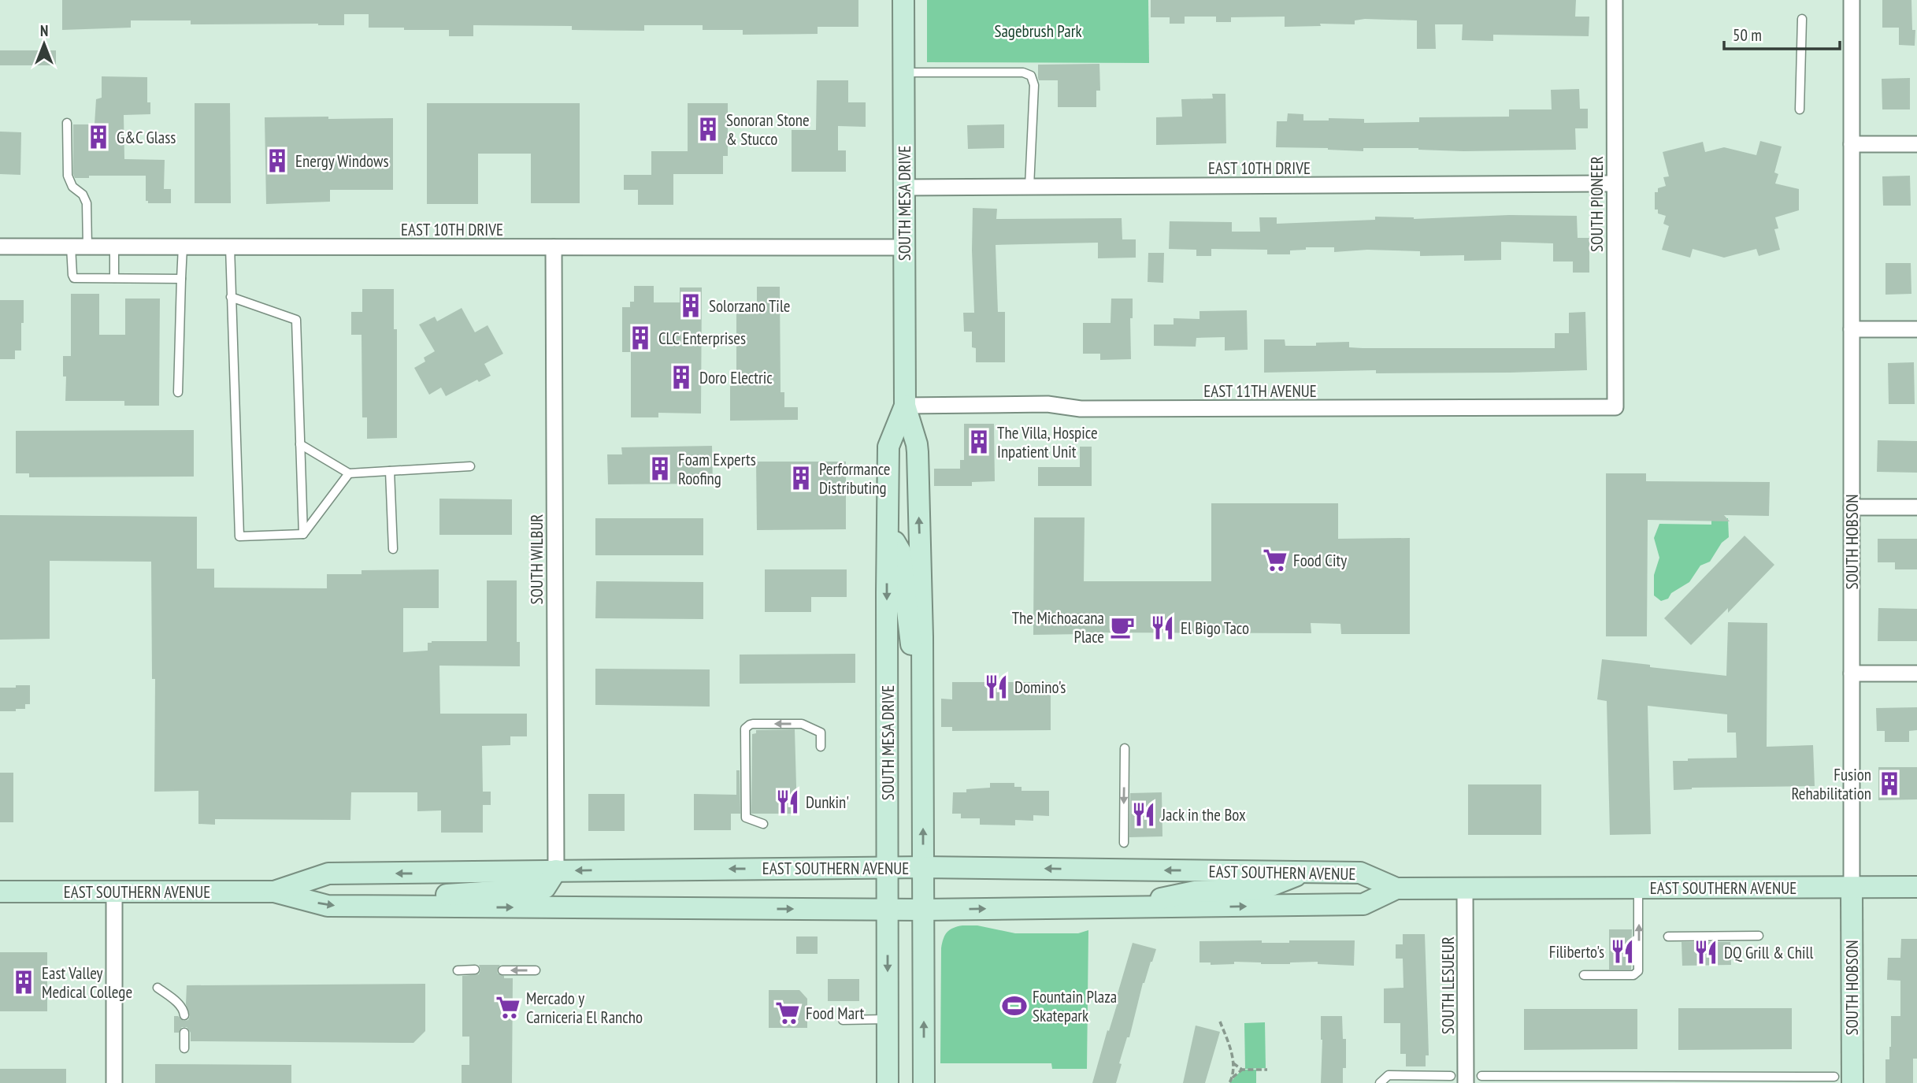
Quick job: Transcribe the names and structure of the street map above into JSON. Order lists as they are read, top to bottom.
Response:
{
  "streets": {
    "main road": ["SOUTH MESA DRIVE", "SOUTH HOBSON", "EAST SOUTHERN AVENUE"],
    "street": [
      "EAST 10TH DRIVE",
      "SOUTH PIONEER",
      "EAST 11TH AVENUE",
      "SOUTH WILBUR",
      "SOUTH LESUEUR"
    ]
  },
  "crossings": [
    ["EAST 10TH DRIVE", "SOUTH MESA DRIVE"],
    ["EAST 10TH DRIVE", "SOUTH PIONEER"],
    ["EAST 10TH DRIVE", "SOUTH WILBUR"],
    ["SOUTH MESA DRIVE", "EAST 11TH AVENUE"],
    ["SOUTH MESA DRIVE", "EAST SOUTHERN AVENUE"],
    ["SOUTH PIONEER", "EAST 11TH AVENUE"],
    ["SOUTH HOBSON", "EAST SOUTHERN AVENUE"],
    ["SOUTH WILBUR", "EAST SOUTHERN AVENUE"],
    ["EAST SOUTHERN AVENUE", "SOUTH LESUEUR"]
  ],
  "parks": ["Sagebrush Park"],
  "places": {
    "building": [
      "Sonoran Stone & Stucco",
      "G&C Glass",
      "Energy Windows",
      "Solorzano Tile",
      "CLC Enterprises",
      "Doro Electric",
      "The Villa, Hospice Inpatient Unit",
      "Foam Experts Roofing",
      "Performance Distributing",
      "Fusion Rehabilitation",
      "East Valley Medical College"
    ],
    "supermarket": ["Food City", "Mercado y Carniceria El Rancho", "Food Mart"],
    "cafe": ["The Michoacana Place"],
    "restaurant": [
      "El Bigo Taco",
      "Domino's",
      "Dunkin'",
      "Jack in the Box",
      "Filiberto's",
      "DQ Grill & Chill"
    ],
    "sports": ["Fountain Plaza Skatepark"]
  },
  "scale_bar": "50 m",
  "north": "top"
}
